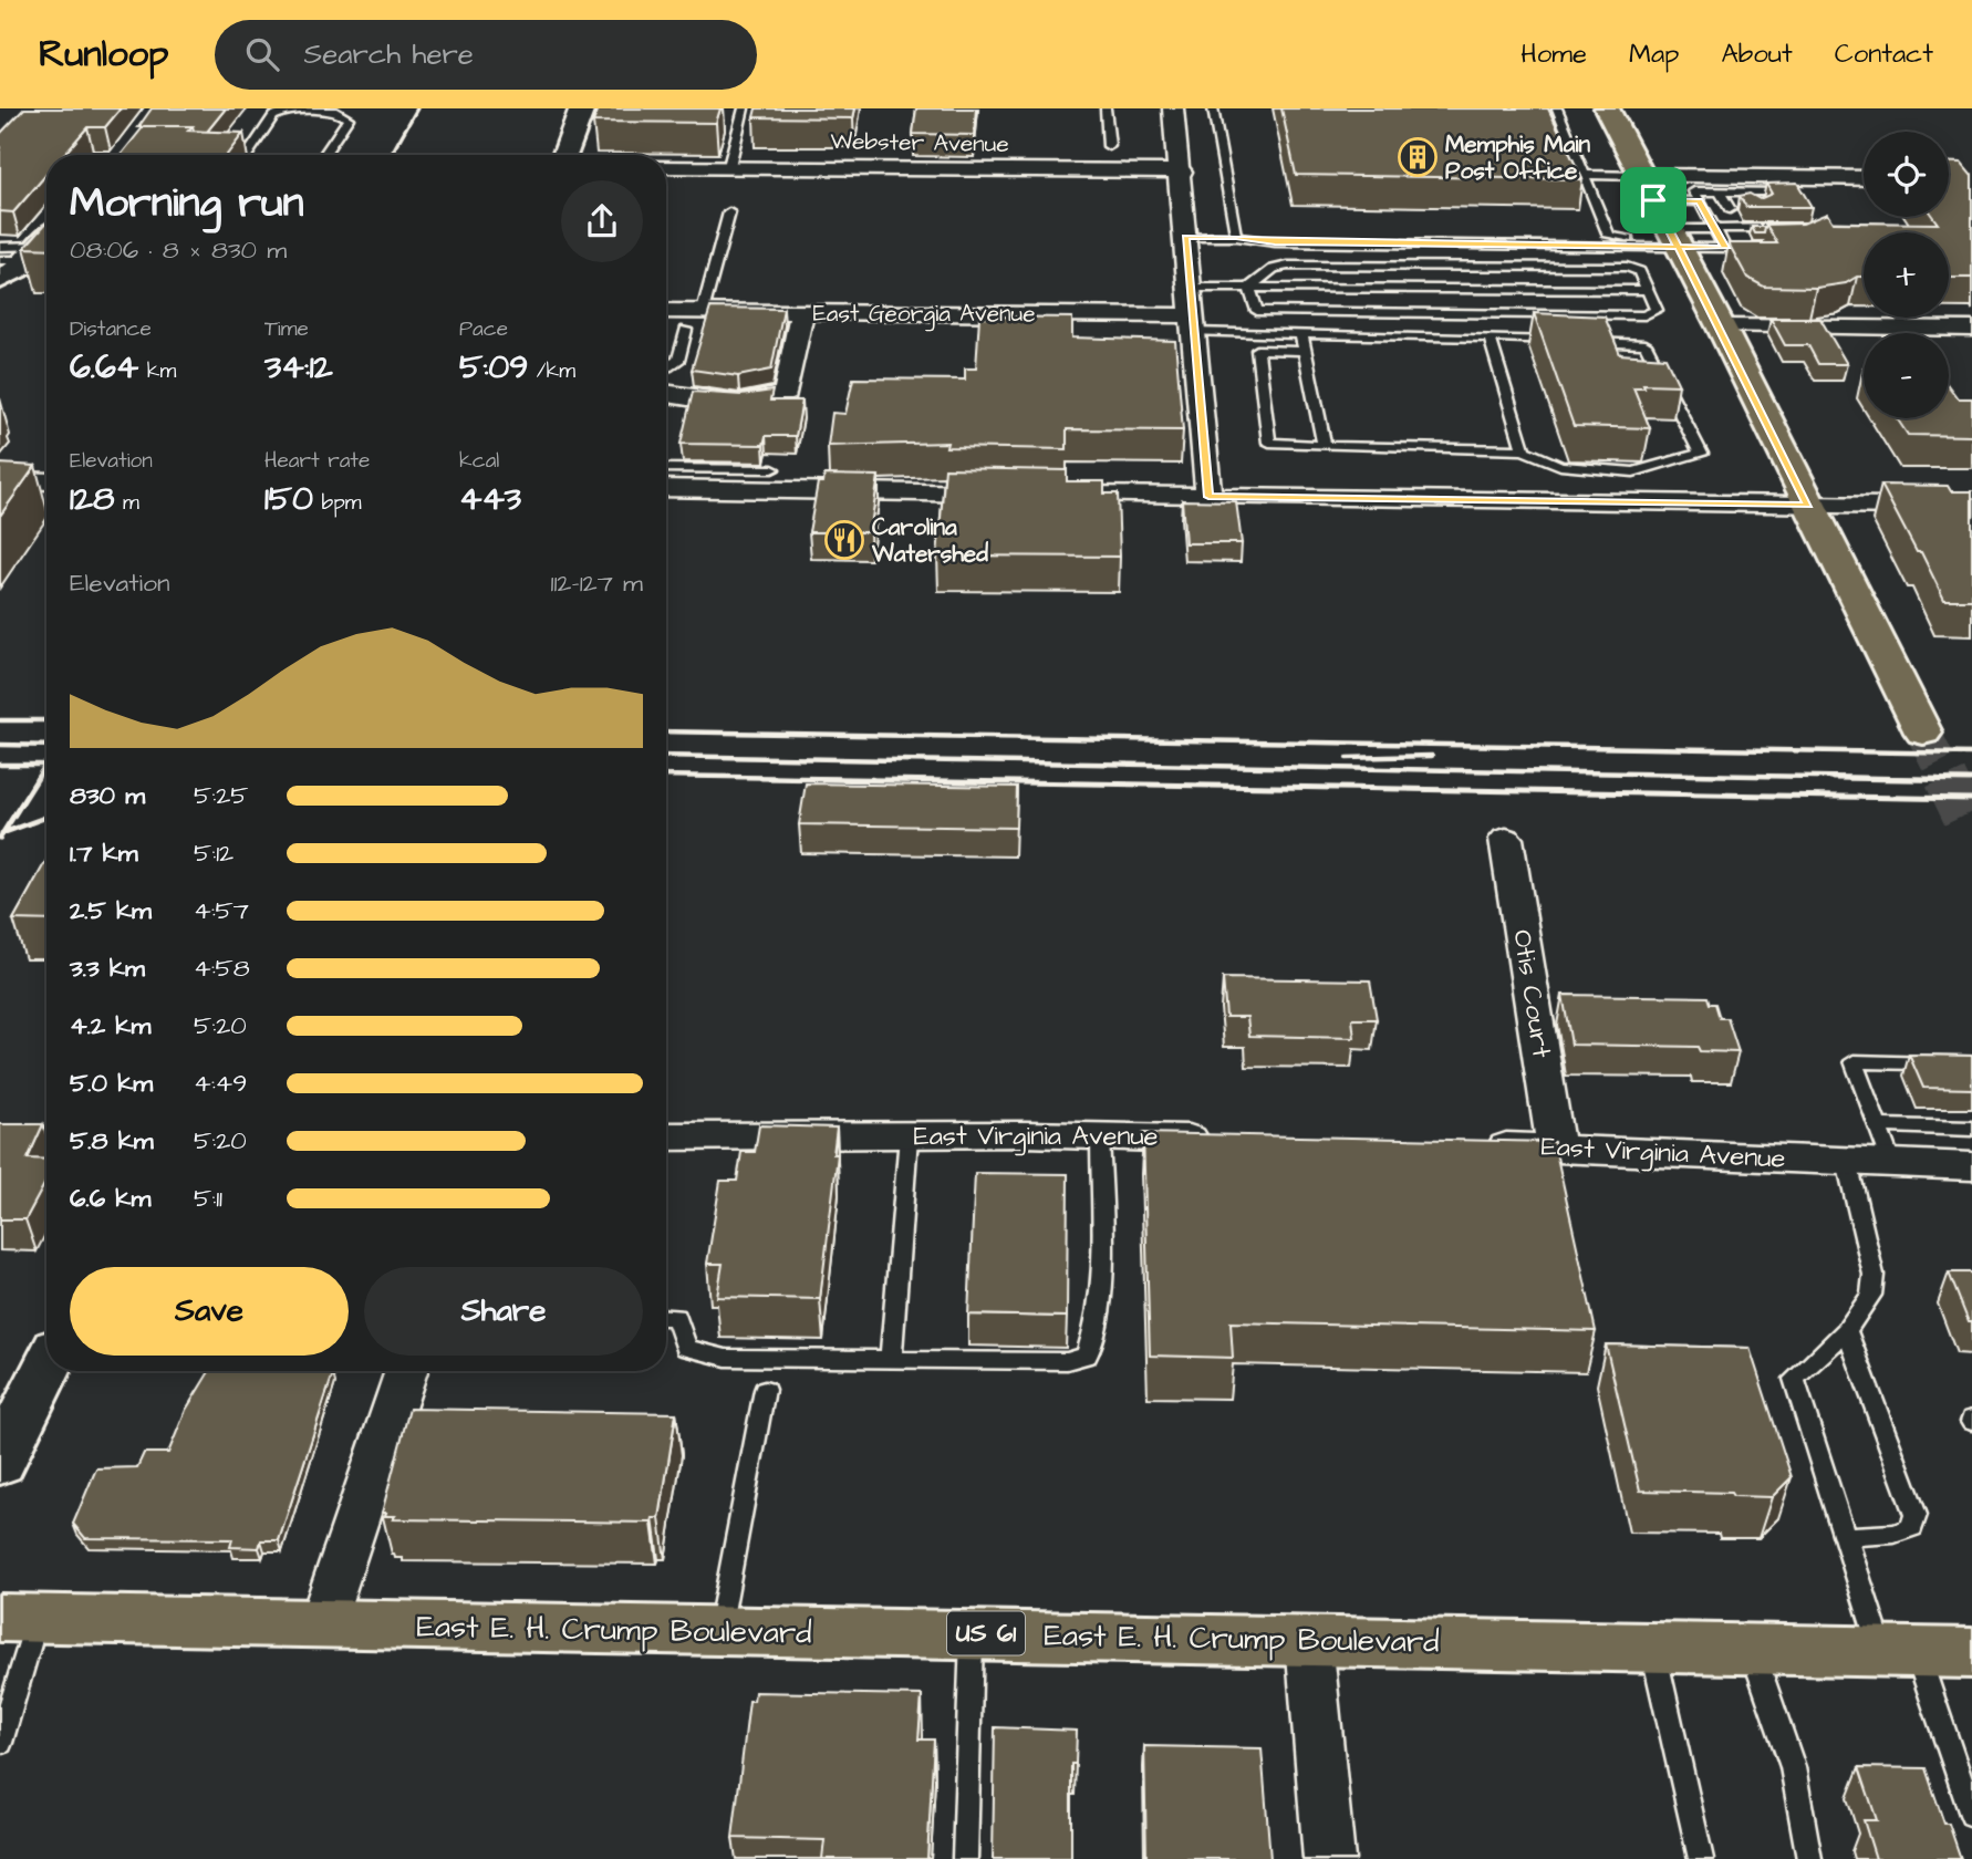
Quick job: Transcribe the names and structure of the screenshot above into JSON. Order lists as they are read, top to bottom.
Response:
{
  "streets": {
    "main road": ["East E. H. Crump Boulevard", "US 61"],
    "street": [
      "Webster Avenue",
      "East Georgia Avenue",
      "Otis Court",
      "East Virginia Avenue"
    ]
  },
  "crossings": [
    ["Otis Court", "East Virginia Avenue"]
  ],
  "places": {
    "building": ["Memphis Main Post Office"],
    "restaurant": ["Carolina Watershed"]
  },
  "page": {
    "header": "Runloop",
    "search": "Search here",
    "nav": [
      "Home",
      "Map",
      "About",
      "Contact"
    ],
    "map_buttons": ["+", "−"],
    "heading": ["Morning run", "08:06 · 8 × 830 m"],
    "stats": [
      ["Distance", "6.64 km"],
      ["Time", "34:12"],
      ["Pace", "5:09 /km"],
      ["Elevation", "128 m"],
      ["Heart rate", "150 bpm"],
      ["kcal", "443"]
    ],
    "chart": ["Elevation", "112–127 m"],
    "list": [
      {
        "name": "830 m",
        "note": "5:25"
      },
      {
        "name": "1.7 km",
        "note": "5:12"
      },
      {
        "name": "2.5 km",
        "note": "4:57"
      },
      {
        "name": "3.3 km",
        "note": "4:58"
      },
      {
        "name": "4.2 km",
        "note": "5:20"
      },
      {
        "name": "5.0 km",
        "note": "4:49"
      },
      {
        "name": "5.8 km",
        "note": "5:20"
      },
      {
        "name": "6.6 km",
        "note": "5:11"
      }
    ],
    "buttons": ["Save", "Share"]
  }
}
